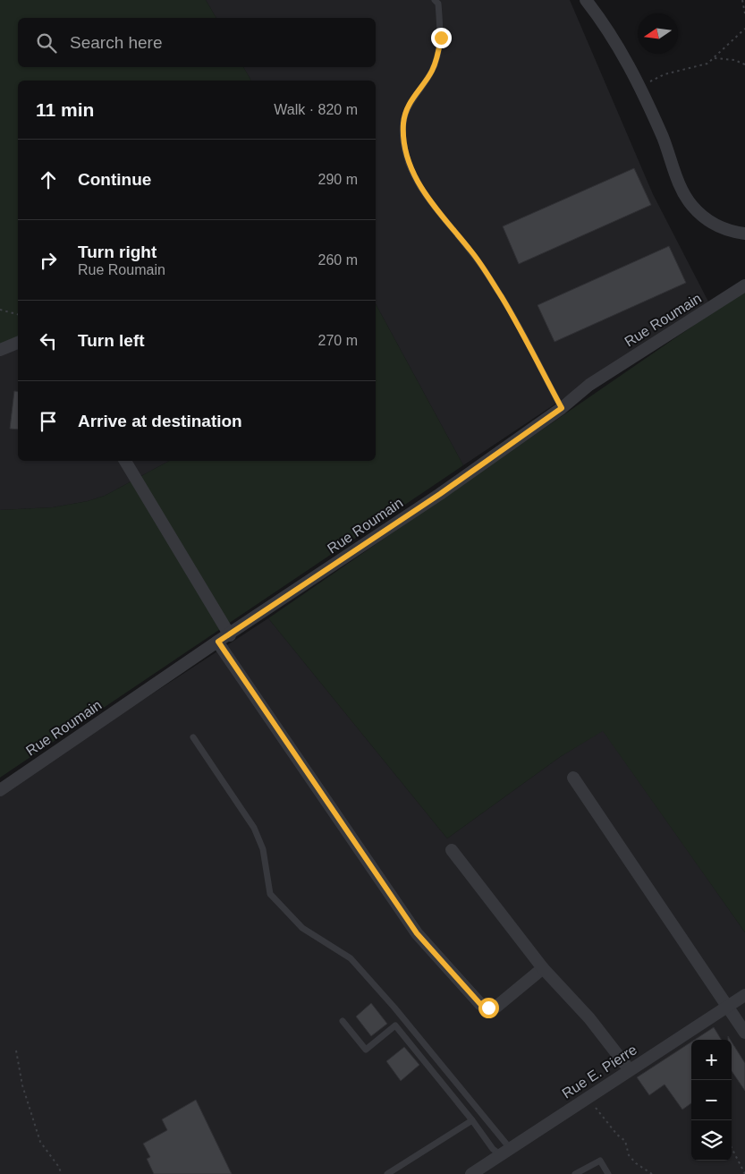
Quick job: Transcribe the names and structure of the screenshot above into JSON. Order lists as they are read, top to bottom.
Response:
{
  "streets": {
    "street": ["Rue Roumain", "Rue E. Pierre"]
  },
  "north": "left",
  "page": {
    "search": "Search here",
    "heading": ["11 min", "Walk · 820 m"],
    "list": [
      ["Continue", "290 m"],
      ["Turn right", "Rue Roumain", "260 m"],
      ["Turn left", "270 m"],
      "Arrive at destination"
    ],
    "map_buttons": ["+", "−"]
  }
}
